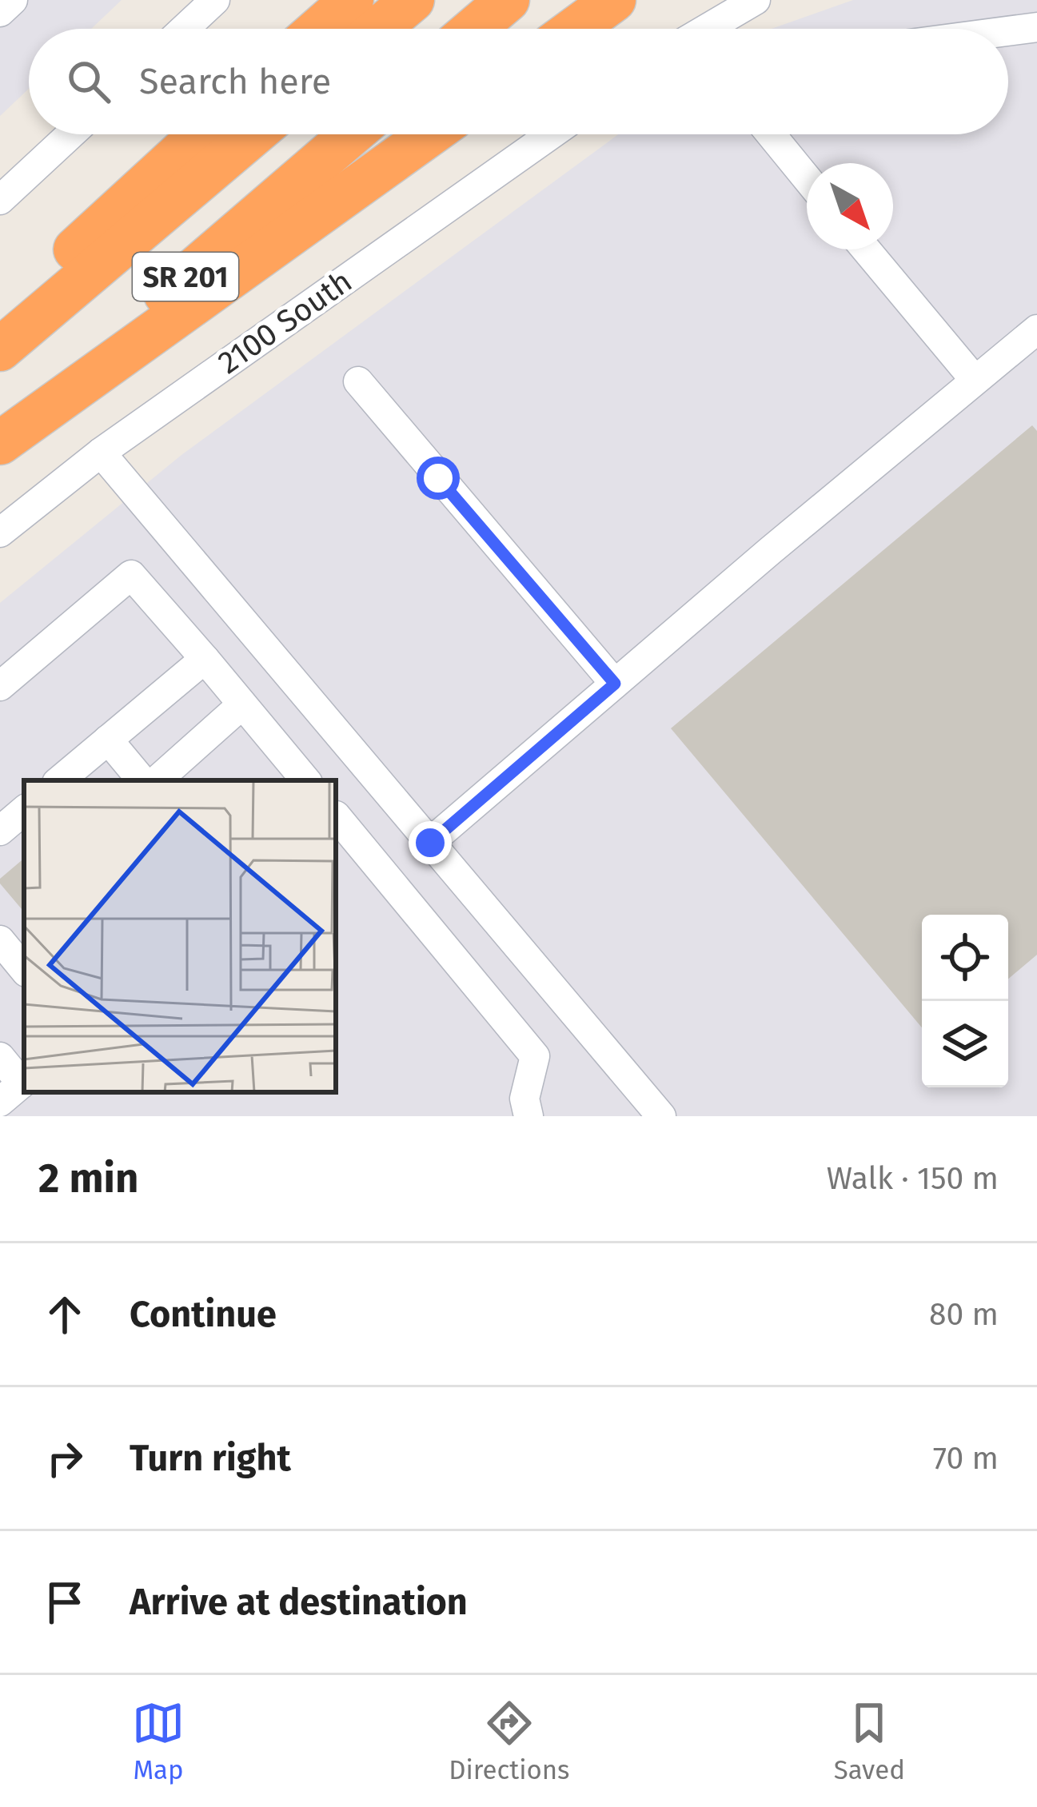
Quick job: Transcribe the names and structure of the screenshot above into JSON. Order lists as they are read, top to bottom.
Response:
{
  "streets": {
    "highway": ["SR 201"],
    "street": ["2100 South"]
  },
  "north": "bottom right",
  "page": {
    "search": "Search here",
    "heading": ["2 min", "Walk · 150 m"],
    "list": [
      ["Continue", "80 m"],
      ["Turn right", "70 m"],
      "Arrive at destination"
    ],
    "nav": ["Map", "Directions", "Saved"]
  }
}
